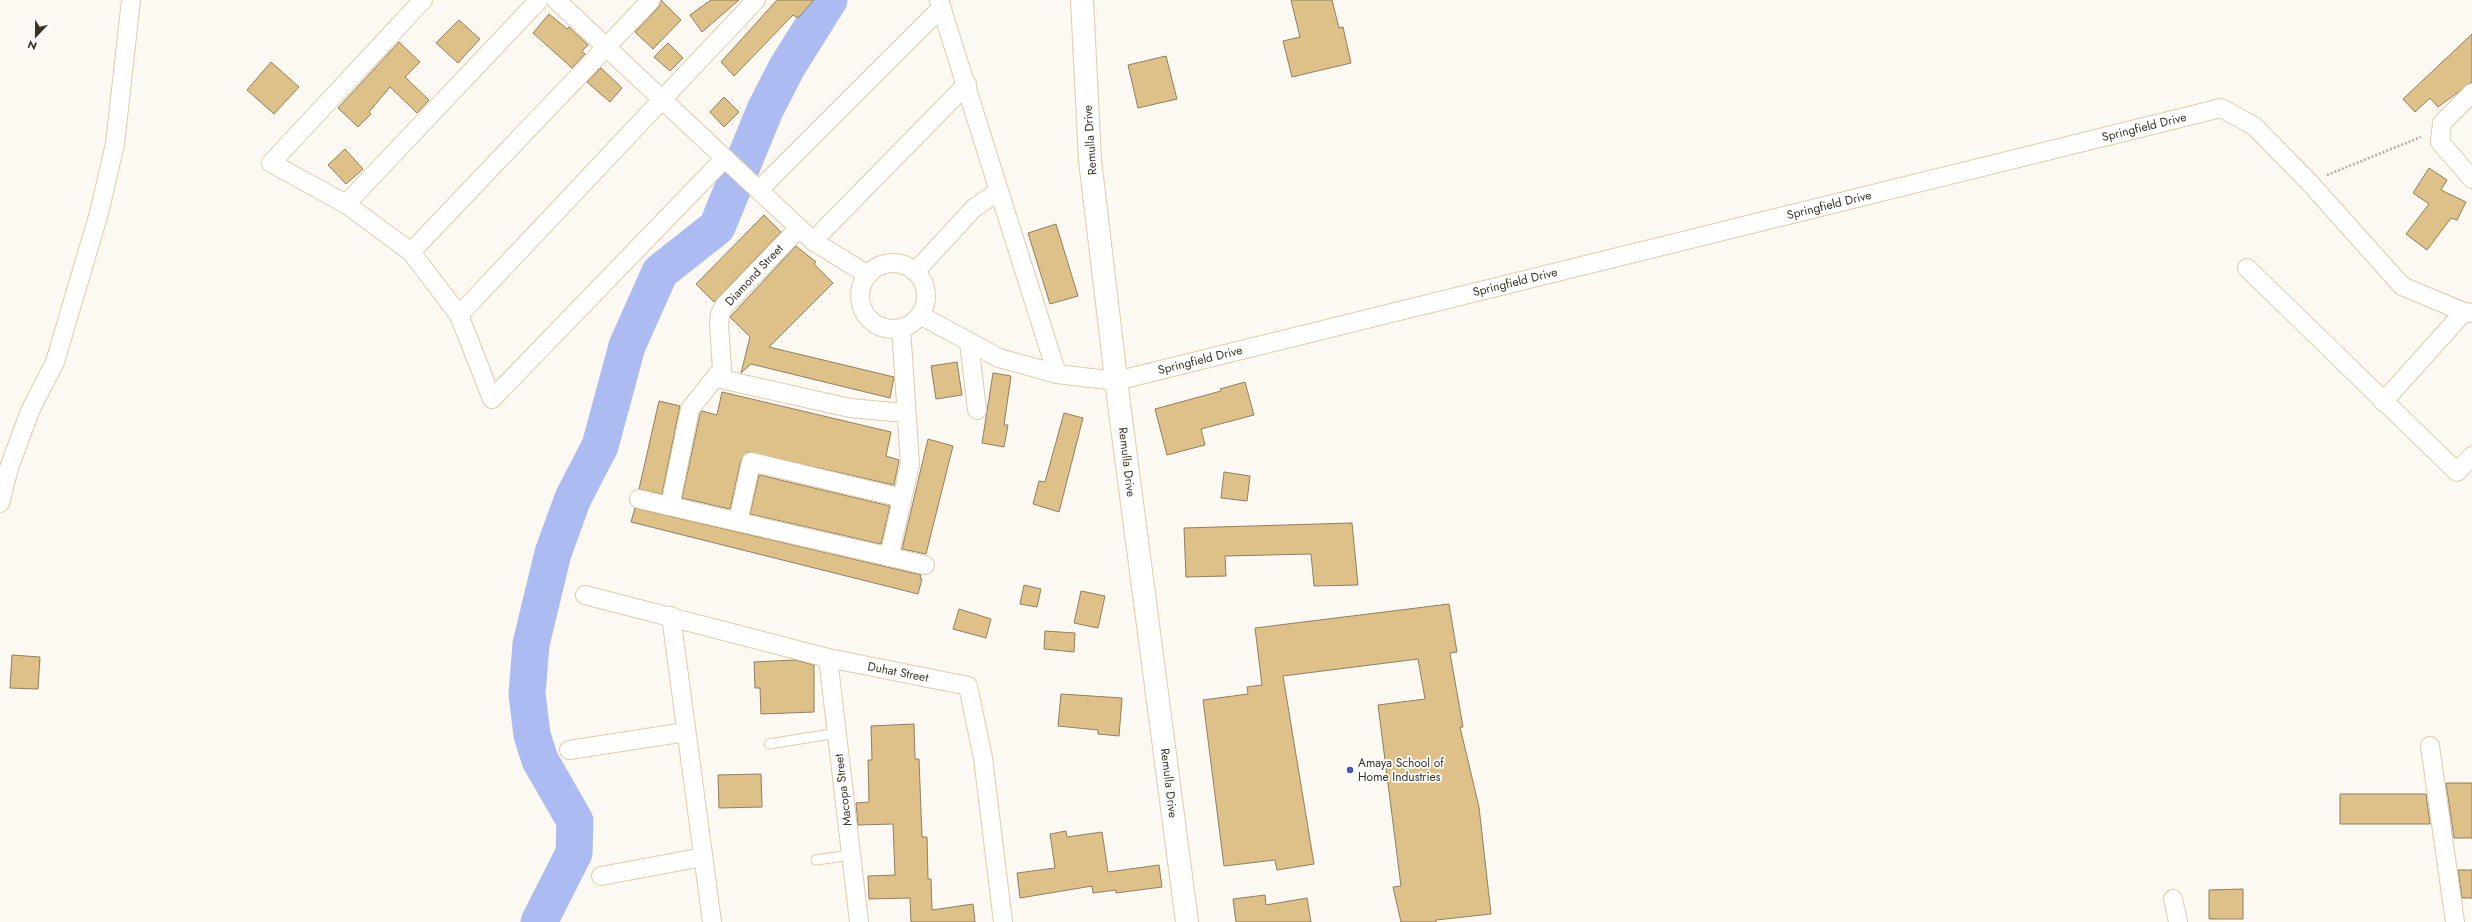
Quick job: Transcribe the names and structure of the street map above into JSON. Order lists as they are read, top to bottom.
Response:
{
  "streets": {
    "main road": ["Remulla Drive"],
    "street": [
      "Springfield Drive",
      "Diamond Street",
      "Duhat Street",
      "Macopa Street"
    ]
  },
  "crossings": [
    ["Springfield Drive", "Remulla Drive"],
    ["Duhat Street", "Macopa Street"]
  ],
  "places": ["Amaya School of Home Industries"],
  "north": "bottom"
}
